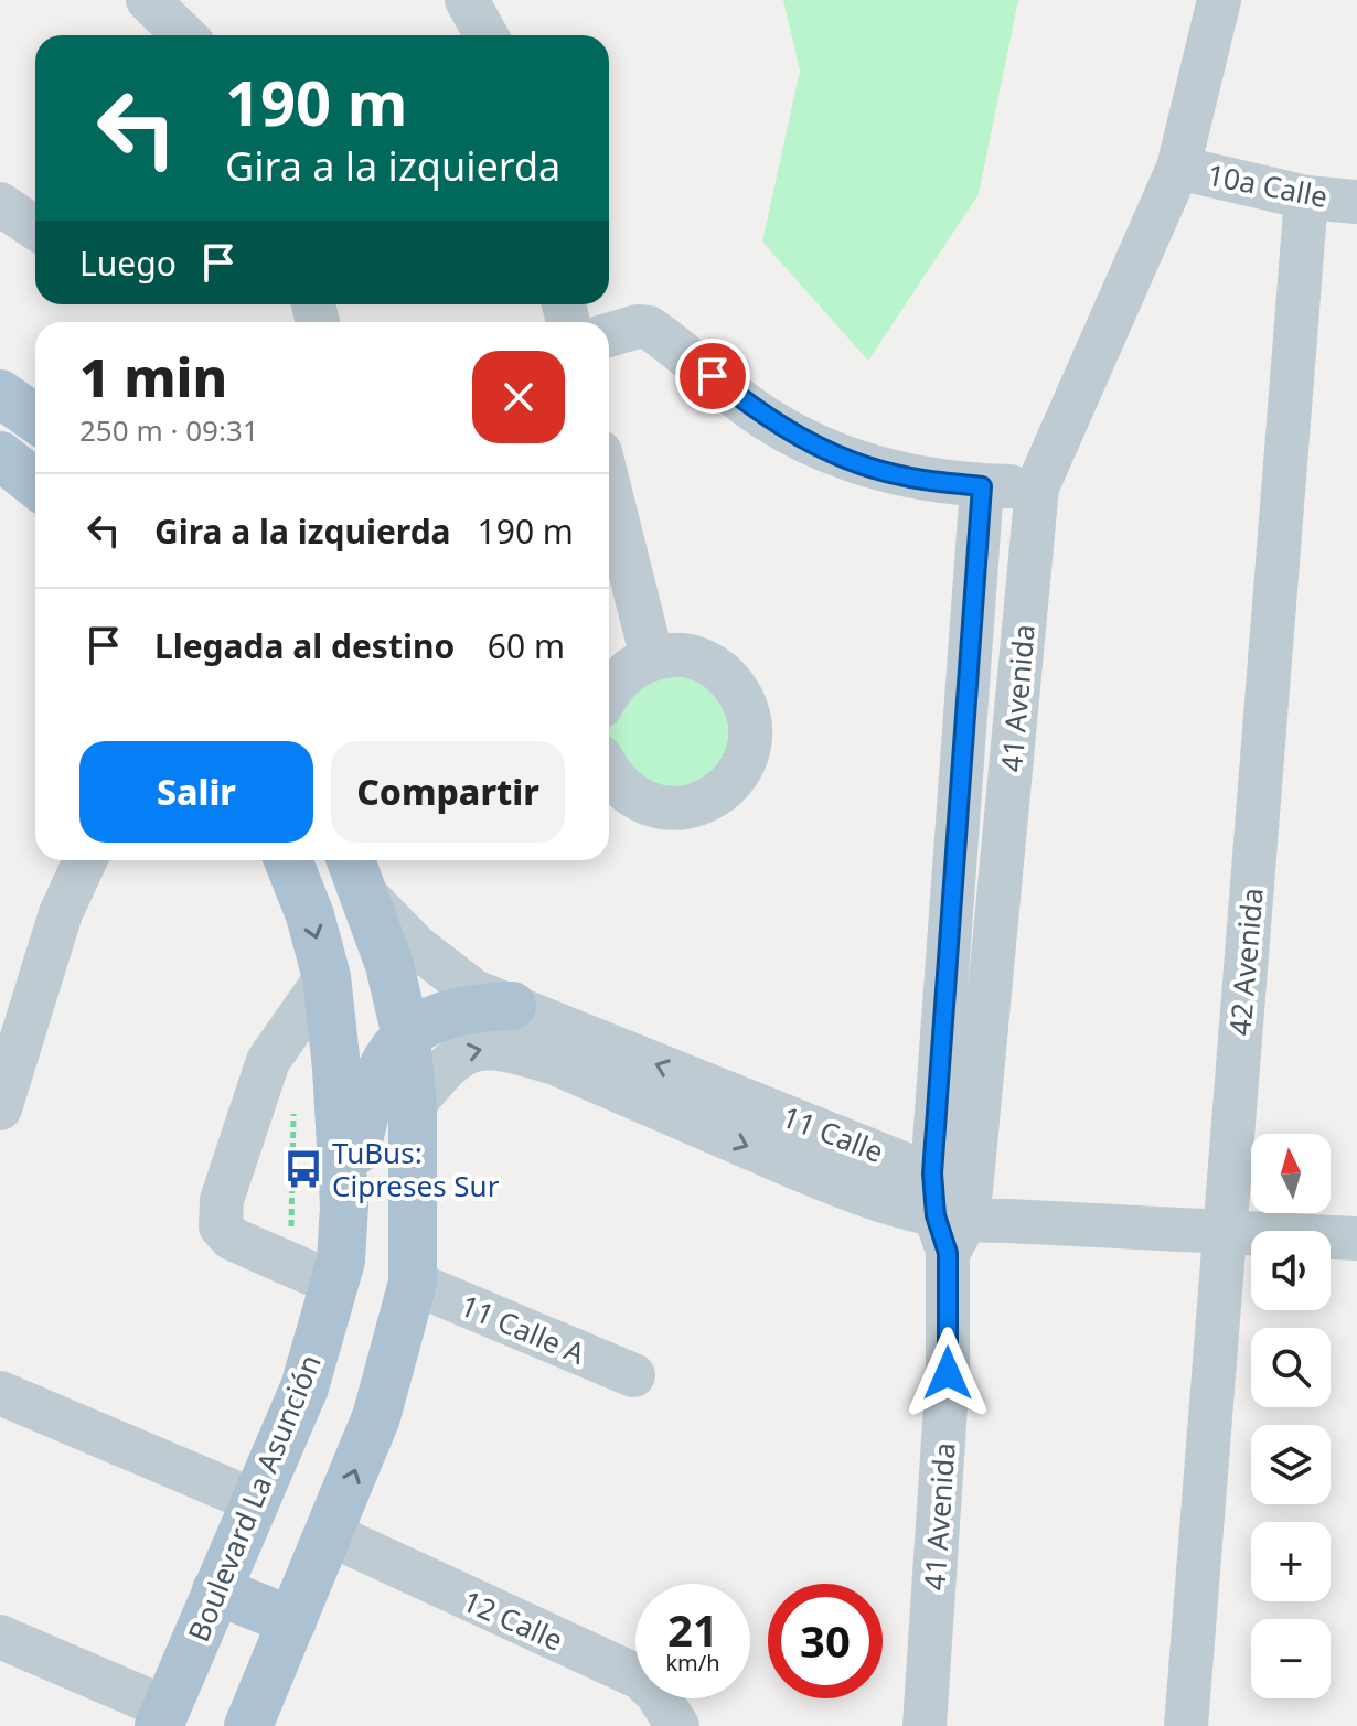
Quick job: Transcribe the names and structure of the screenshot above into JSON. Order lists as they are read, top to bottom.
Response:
{
  "streets": {
    "main road": ["Boulevard La Asunción"],
    "street": [
      "10a Calle",
      "41 Avenida",
      "42 Avenida",
      "11 Calle",
      "11 Calle A",
      "12 Calle"
    ]
  },
  "crossings": [
    ["10a Calle", "41 Avenida"],
    ["10a Calle", "42 Avenida"],
    ["41 Avenida", "11 Calle"]
  ],
  "places": {
    "bus stop": ["TuBus: Cipreses Sur"]
  },
  "north": "top",
  "page": {
    "turn": ["190 m", "Gira a la izquierda"],
    "then": "Luego",
    "heading": ["1 min", "250 m · 09:31"],
    "list": [
      {
        "name": "Gira a la izquierda",
        "value": "190 m"
      },
      {
        "name": "Llegada al destino",
        "value": "60 m"
      }
    ],
    "buttons": ["Salir", "Compartir"],
    "map_buttons": ["+", "−"],
    "speed": "21 km/h",
    "limit": "30"
  }
}
